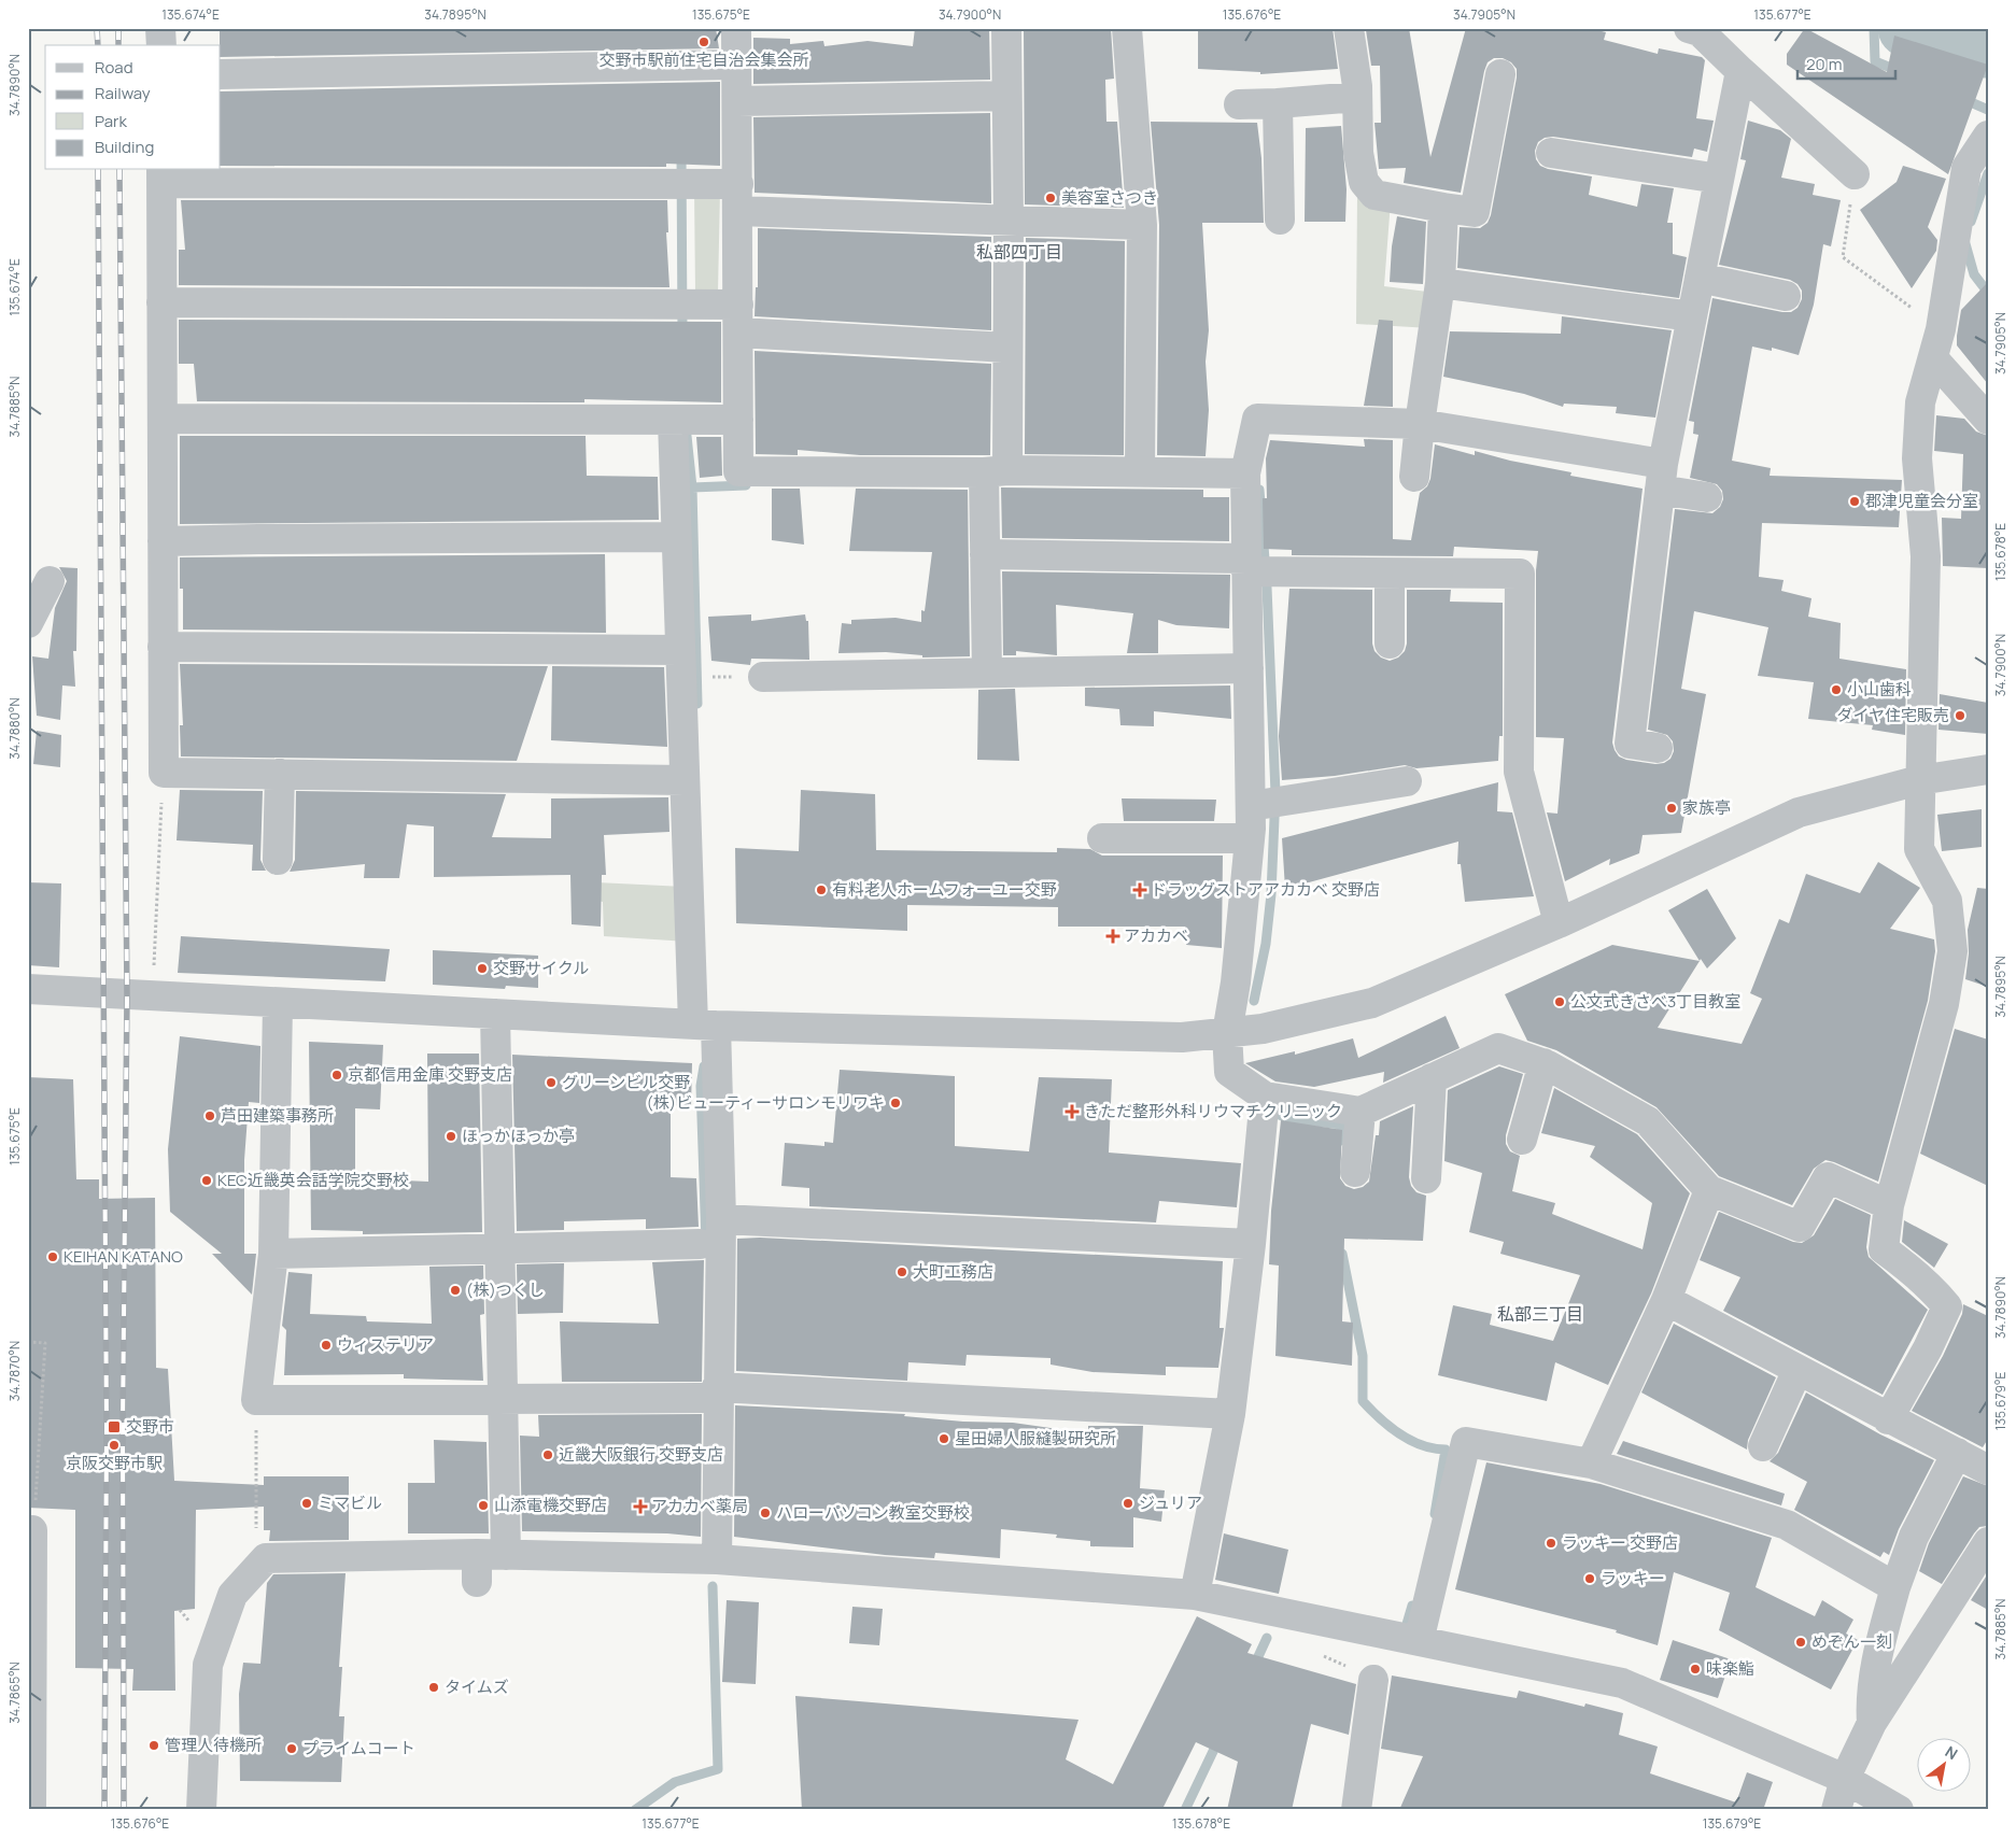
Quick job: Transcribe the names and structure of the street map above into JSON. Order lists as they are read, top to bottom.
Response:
{
  "districts": ["私部四丁目", "私部三丁目"],
  "places": {
    "other": [
      "交野市駅前住宅自治会集会所",
      "美容室さつき",
      "郡津児童会分室",
      "小山歯科",
      "ダイヤ住宅販売",
      "家族亭",
      "有料老人ホームフォーユー交野",
      "交野サイクル",
      "公文式きさべ3丁目教室",
      "京都信用金庫 交野支店",
      "グリーンビル交野",
      "(株)ビューティーサロンモリワキ",
      "芦田建築事務所",
      "ほっかほっか亭",
      "KEC近畿英会話学院交野校",
      "KEIHAN KATANO",
      "大町工務店",
      "(株)つくし",
      "ウィステリア",
      "星田婦人服縫製研究所",
      "京阪交野市駅",
      "近畿大阪銀行 交野支店",
      "ミマビル",
      "ジュリア",
      "山添電機交野店",
      "ハローパソコン教室交野校",
      "ラッキー 交野店",
      "ラッキー",
      "めぞん一刻",
      "味楽鮨",
      "タイムズ",
      "管理人待機所",
      "プライムコート"
    ],
    "health": [
      "ドラッグストアアカカベ 交野店",
      "アカカベ",
      "きただ整形外科リウマチクリニック",
      "アカカベ薬局"
    ],
    "transit": ["交野市"]
  },
  "legend": [
    "Road",
    "Railway",
    "Park",
    "Building"
  ],
  "scale_bar": "20 m",
  "north": "top right",
  "coordinates": [
    "135.674°E",
    "34.7895°N",
    "135.675°E",
    "34.7900°N",
    "135.676°E",
    "34.7905°N",
    "135.677°E",
    "34.7890°N",
    "34.7885°N",
    "135.678°E",
    "34.7880°N",
    "34.7870°N",
    "135.679°E",
    "34.7865°N"
  ]
}
